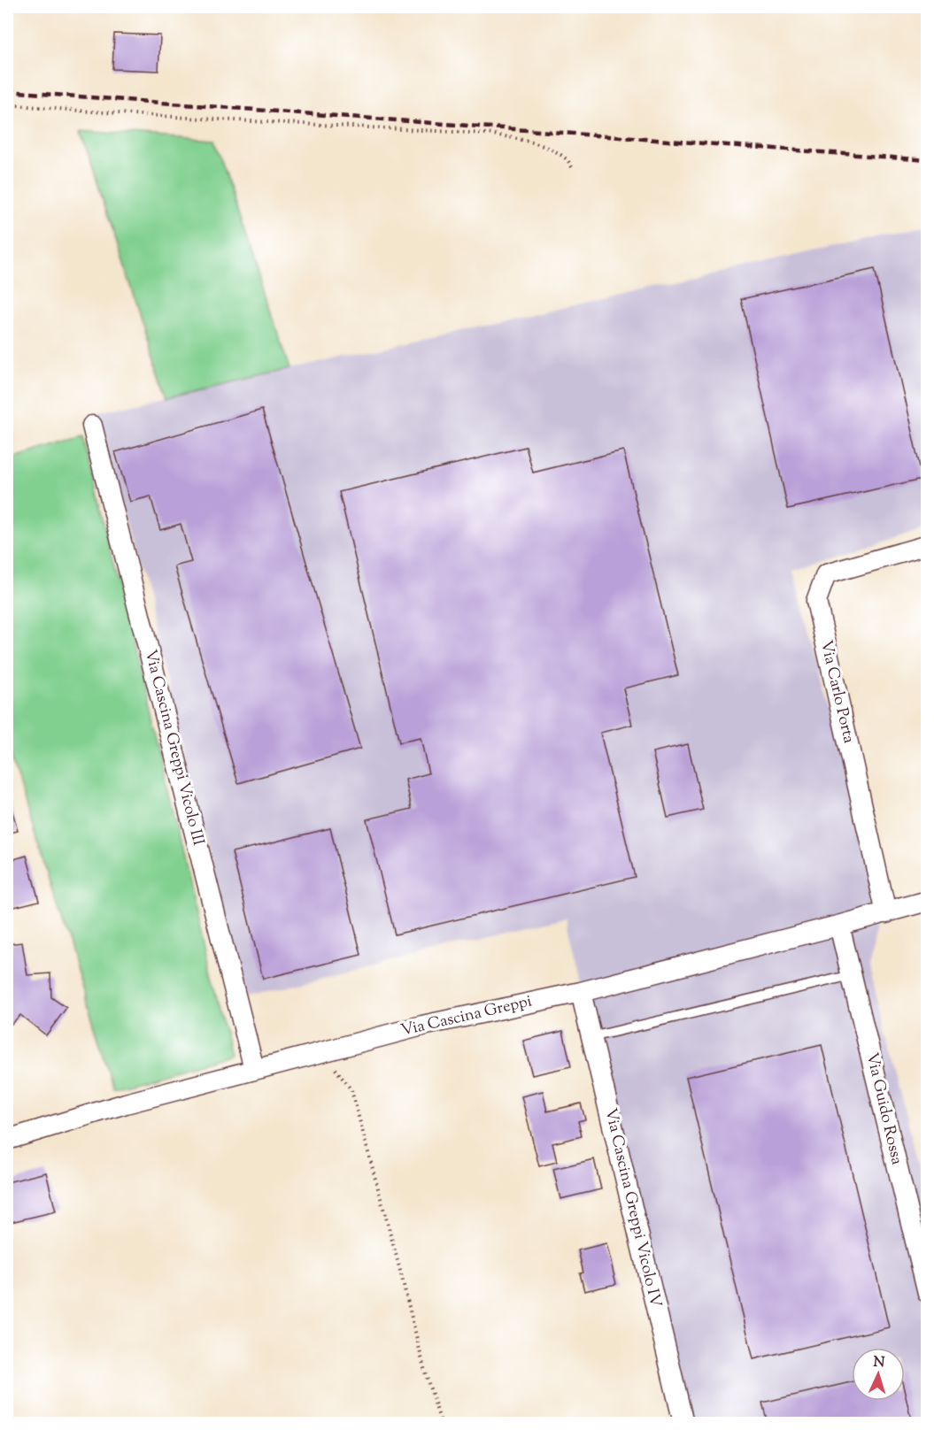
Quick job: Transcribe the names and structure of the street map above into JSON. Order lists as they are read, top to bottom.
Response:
{
  "streets": {
    "street": [
      "Via Carlo Porta",
      "Via Cascina Greppi Vicolo III",
      "Via Cascina Greppi",
      "Via Guido Rossa",
      "Via Cascina Greppi Vicolo IV"
    ]
  },
  "crossings": [
    ["Via Carlo Porta", "Via Cascina Greppi"],
    ["Via Cascina Greppi Vicolo III", "Via Cascina Greppi"],
    ["Via Cascina Greppi", "Via Guido Rossa"],
    ["Via Cascina Greppi", "Via Cascina Greppi Vicolo IV"]
  ],
  "north": "top"
}
